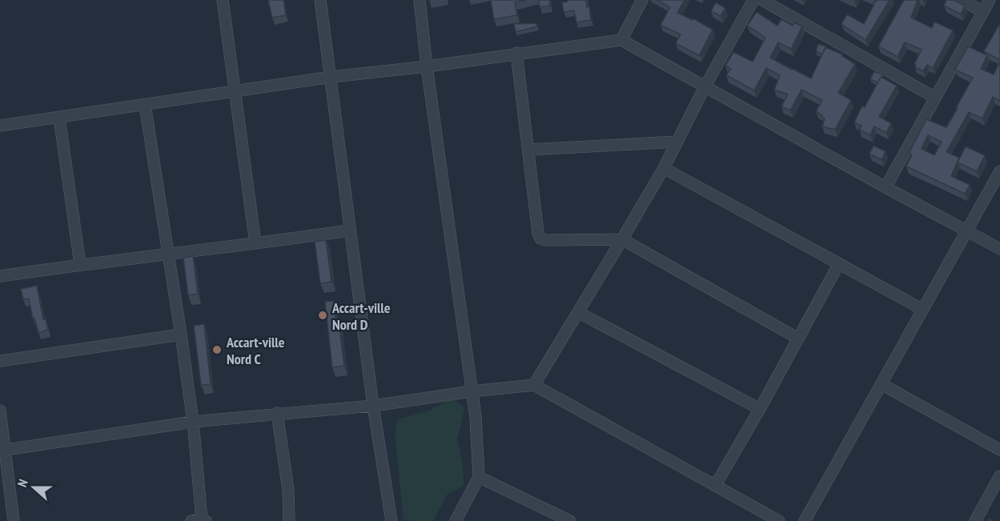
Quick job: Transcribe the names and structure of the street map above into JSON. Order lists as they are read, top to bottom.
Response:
{
  "places": ["Accart-ville Nord D", "Accart-ville Nord C"],
  "north": "left"
}
